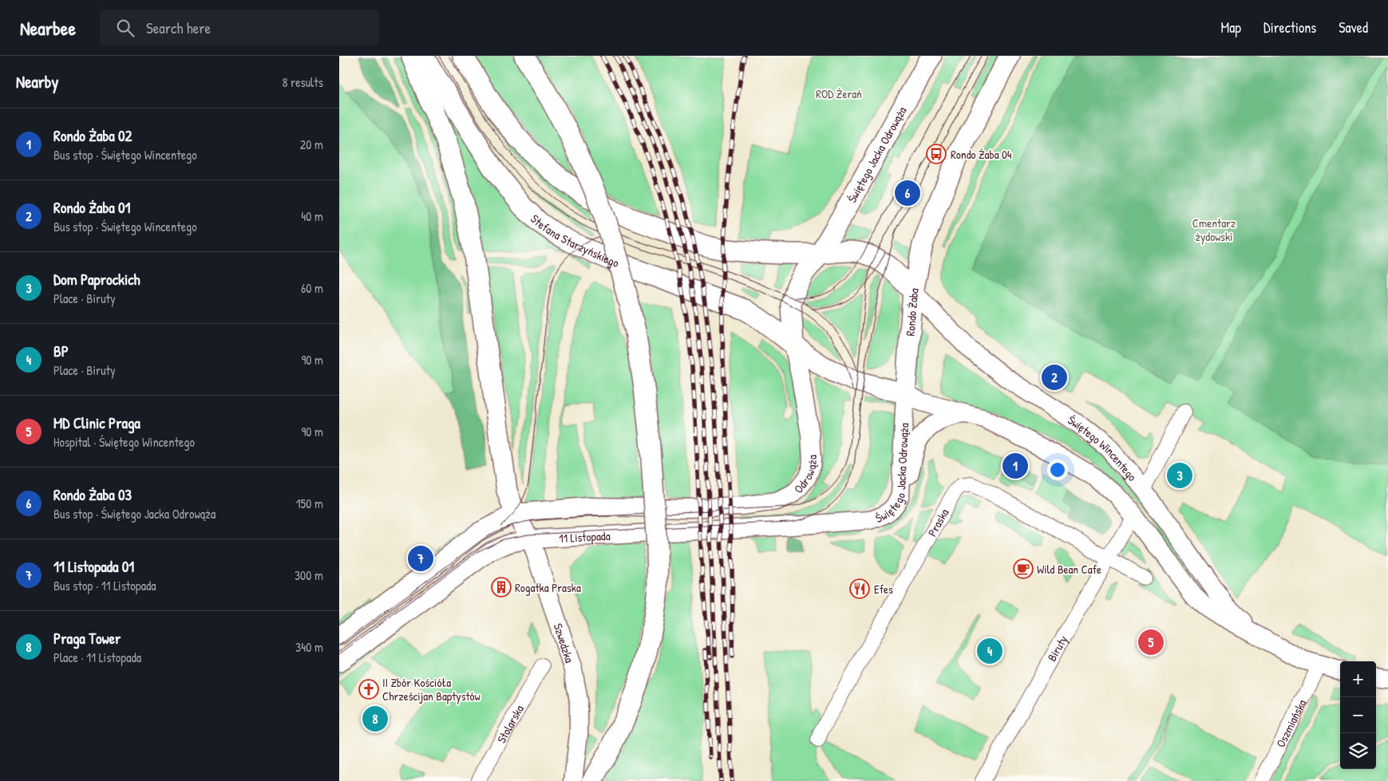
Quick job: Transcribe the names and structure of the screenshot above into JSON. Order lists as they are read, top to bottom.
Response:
{
  "streets": {
    "main road": ["Świętego Jacka Odrowąża", "Stefana Starzyńskiego", "Rondo Żaba"],
    "street": [
      "Świętego Wincentego",
      "Odrowąża",
      "Praska",
      "11 Listopada",
      "Szwedzka",
      "Biruty",
      "Oszmiańska",
      "Stolarska"
    ]
  },
  "crossings": [
    ["Świętego Jacka Odrowąża", "Stefana Starzyńskiego"],
    ["Świętego Jacka Odrowąża", "Rondo Żaba"],
    ["Świętego Jacka Odrowąża", "Świętego Wincentego"],
    ["Świętego Jacka Odrowąża", "Odrowąża"],
    ["Świętego Jacka Odrowąża", "11 Listopada"],
    ["Stefana Starzyńskiego", "Rondo Żaba"],
    ["Stefana Starzyńskiego", "Świętego Wincentego"],
    ["Stefana Starzyńskiego", "Odrowąża"],
    ["Rondo Żaba", "Świętego Wincentego"],
    ["Rondo Żaba", "Odrowąża"],
    ["Świętego Wincentego", "Odrowąża"],
    ["Świętego Wincentego", "Biruty"],
    ["Świętego Wincentego", "Oszmiańska"],
    ["Odrowąża", "Szwedzka"],
    ["Praska", "Biruty"],
    ["11 Listopada", "Szwedzka"]
  ],
  "parks": ["ROD Żerań", "Cmentarz żydowski"],
  "places": {
    "bus stop": ["Rondo Żaba 04"],
    "cafe": ["Wild Bean Cafe"],
    "building": ["Rogatka Praska"],
    "restaurant": ["Efes"],
    "church": ["II Zbór Kościóła Chrześcijan Baptystów"]
  },
  "page": {
    "header": "Nearbee",
    "search": "Search here",
    "nav": ["Map", "Directions", "Saved"],
    "heading": ["Nearby", "8 results"],
    "list": [
      {
        "mark": "1",
        "name": "Rondo Żaba 02",
        "note": "Bus stop · Świętego Wincentego",
        "value": "20 m"
      },
      {
        "mark": "2",
        "name": "Rondo Żaba 01",
        "note": "Bus stop · Świętego Wincentego",
        "value": "40 m"
      },
      {
        "mark": "3",
        "name": "Dom Paprockich",
        "note": "Place · Biruty",
        "value": "60 m"
      },
      {
        "mark": "4",
        "name": "BP",
        "note": "Place · Biruty",
        "value": "90 m"
      },
      {
        "mark": "5",
        "name": "MD Clinic Praga",
        "note": "Hospital · Świętego Wincentego",
        "value": "90 m"
      },
      {
        "mark": "6",
        "name": "Rondo Żaba 03",
        "note": "Bus stop · Świętego Jacka Odrowąża",
        "value": "150 m"
      },
      {
        "mark": "7",
        "name": "11 Listopada 01",
        "note": "Bus stop · 11 Listopada",
        "value": "300 m"
      },
      {
        "mark": "8",
        "name": "Praga Tower",
        "note": "Place · 11 Listopada",
        "value": "340 m"
      }
    ],
    "pins": [
      "6",
      "2",
      "1",
      "3",
      "7",
      "5",
      "4",
      "8"
    ],
    "map_buttons": ["+", "−"]
  }
}
